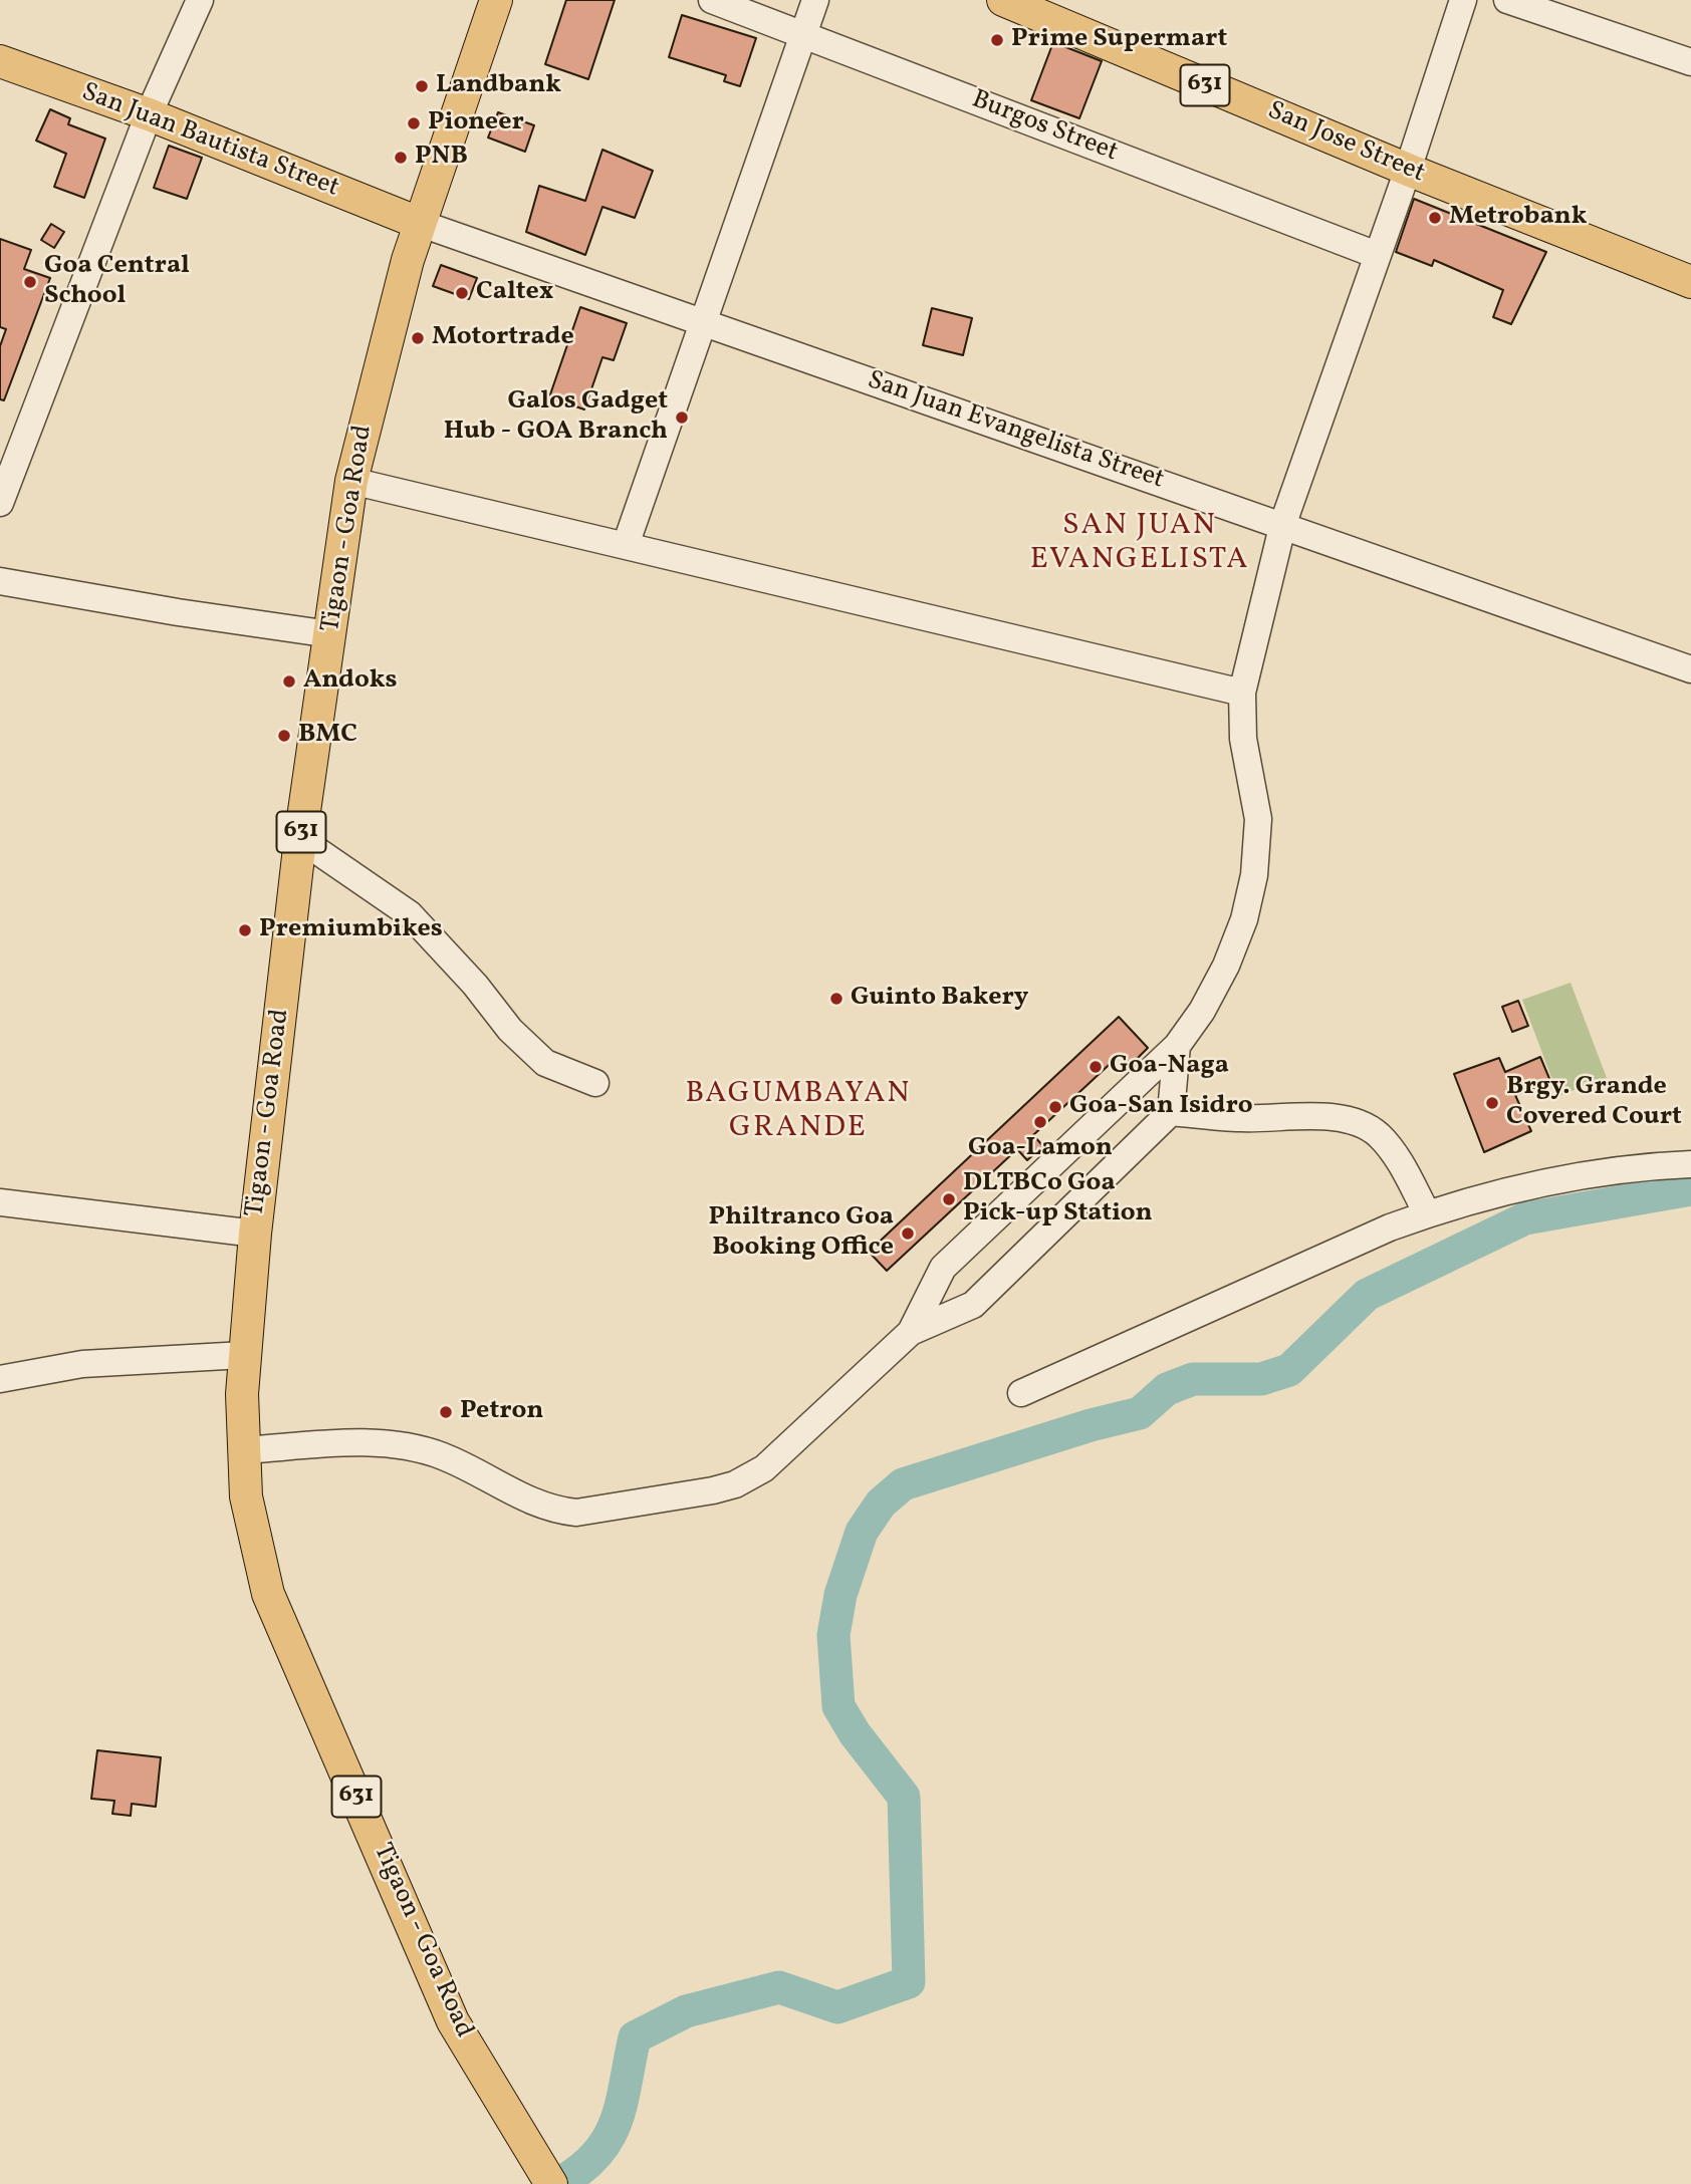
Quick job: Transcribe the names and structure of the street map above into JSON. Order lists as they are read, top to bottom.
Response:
{
  "streets": {
    "main road": [
      "631",
      "San Juan Bautista Street",
      "San Jose Street",
      "Tigaon - Goa Road"
    ],
    "street": ["Burgos Street", "San Juan Evangelista Street"]
  },
  "crossings": [
    ["San Juan Bautista Street", "San Juan Evangelista Street"],
    ["San Juan Bautista Street", "Tigaon - Goa Road"],
    ["San Juan Evangelista Street", "Tigaon - Goa Road"]
  ],
  "districts": ["SAN JUAN EVANGELISTA", "BAGUMBAYAN GRANDE"],
  "places": [
    "Prime Supermart",
    "Landbank",
    "Pioneer",
    "PNB",
    "Metrobank",
    "Goa Central School",
    "Caltex",
    "Motortrade",
    "Galos Gadget Hub - GOA Branch",
    "Andoks",
    "BMC",
    "Premiumbikes",
    "Guinto Bakery",
    "Goa-Naga",
    "Brgy. Grande Covered Court",
    "Goa-San Isidro",
    "Goa-Lamon",
    "DLTBCo Goa Pick-up Station",
    "Philtranco Goa Booking Office",
    "Petron"
  ]
}
